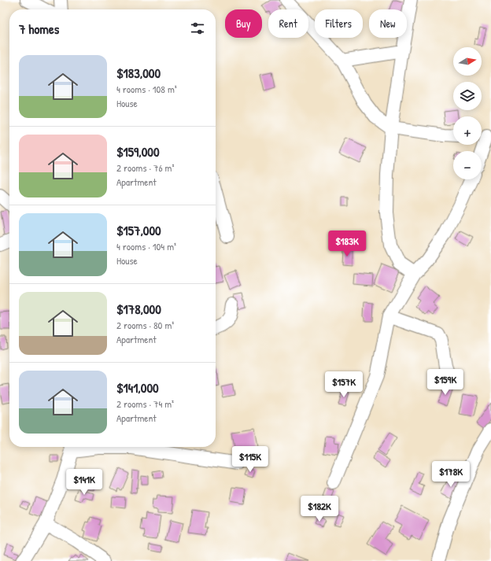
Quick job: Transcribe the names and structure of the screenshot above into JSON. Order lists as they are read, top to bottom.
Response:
{
  "north": "right",
  "page": {
    "chip": [
      "Buy",
      "Rent",
      "Filters",
      "New"
    ],
    "heading": "7 homes",
    "map_buttons": ["+", "−"],
    "list": [
      {
        "name": "$183,000",
        "note": "4 rooms · 108 m² · House"
      },
      {
        "name": "$159,000",
        "note": "2 rooms · 76 m² · Apartment"
      },
      {
        "name": "$157,000",
        "note": "4 rooms · 104 m² · House"
      },
      {
        "name": "$178,000",
        "note": "2 rooms · 80 m² · Apartment"
      },
      {
        "name": "$141,000",
        "note": "2 rooms · 74 m² · Apartment"
      }
    ],
    "price": [
      "$183K",
      "$159K",
      "$157K",
      "$115K",
      "$178K",
      "$141K",
      "$182K"
    ]
  }
}
